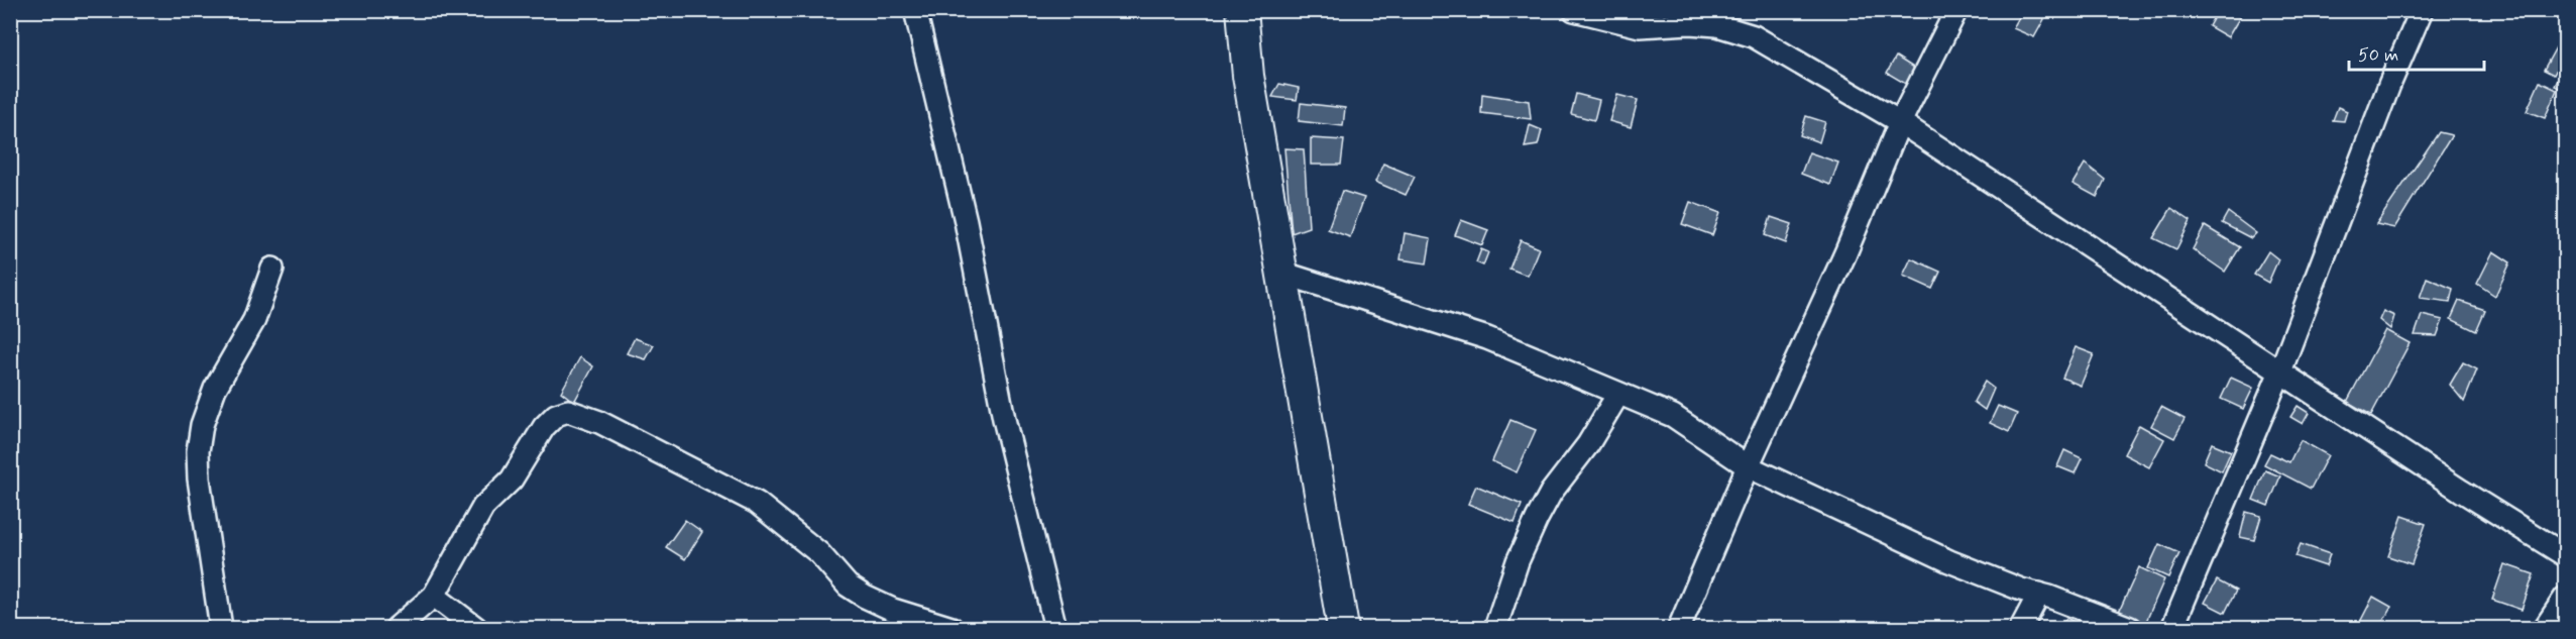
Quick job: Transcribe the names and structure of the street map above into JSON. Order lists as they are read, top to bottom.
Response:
{
  "scale_bar": "50 m"
}
